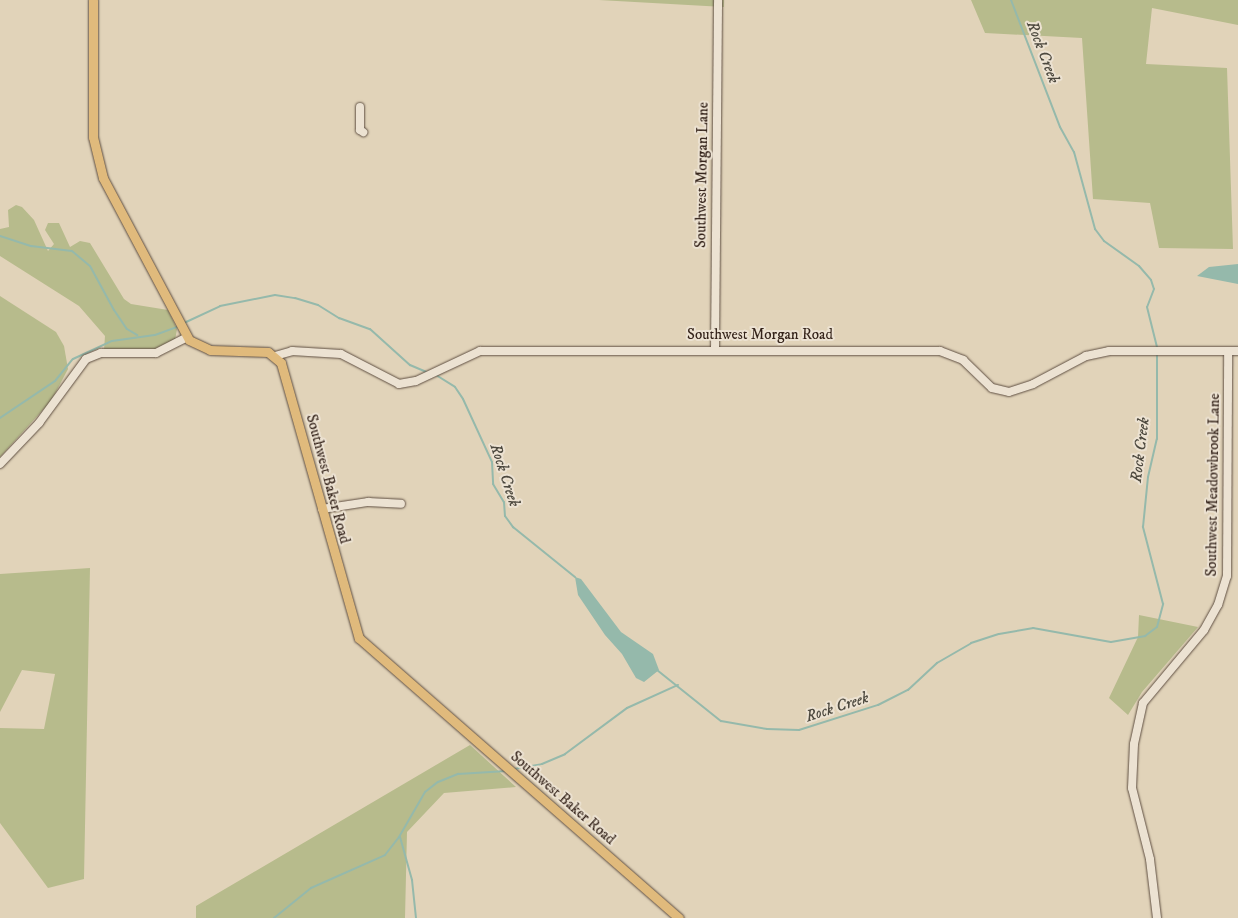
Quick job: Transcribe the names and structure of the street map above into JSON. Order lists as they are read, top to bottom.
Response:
{
  "streets": {
    "main road": ["Southwest Baker Road"],
    "street": ["Southwest Morgan Lane", "Southwest Morgan Road", "Southwest Meadowbrook Lane"]
  },
  "crossings": [
    ["Southwest Morgan Lane", "Southwest Morgan Road"],
    ["Southwest Morgan Road", "Southwest Baker Road"],
    ["Southwest Morgan Road", "Southwest Meadowbrook Lane"]
  ],
  "water": ["Rock Creek"]
}
